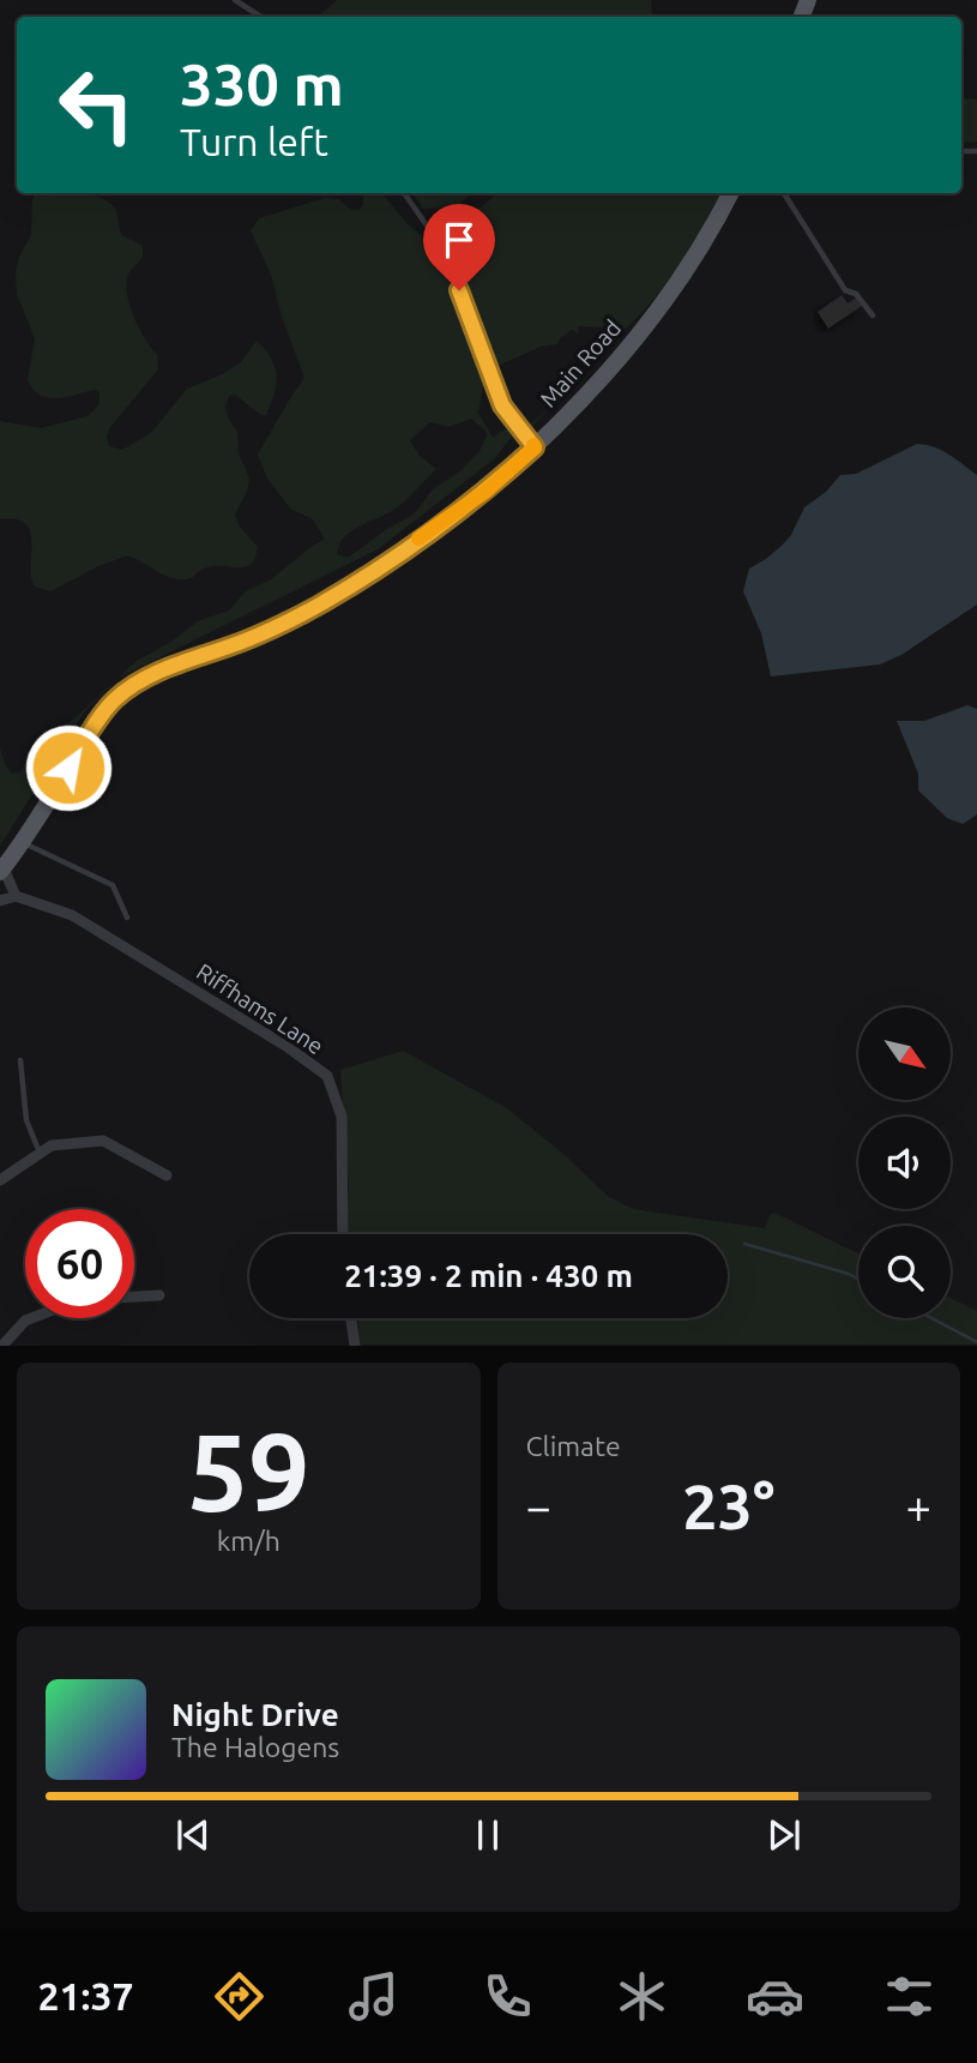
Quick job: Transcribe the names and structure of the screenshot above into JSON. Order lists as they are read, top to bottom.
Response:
{
  "streets": {
    "main road": ["Main Road"],
    "street": ["Riffhams Lane"]
  },
  "north": "bottom right",
  "page": {
    "turn": ["330 m", "Turn left"],
    "limit": "60",
    "trip": "21:39 · 2 min · 430 m",
    "tile": [
      ["59", "km/h"],
      "Climate"
    ],
    "heat": ["−", "23°", "+"],
    "song": ["Night Drive", "The Halogens"],
    "tabs": "21:37"
  }
}
